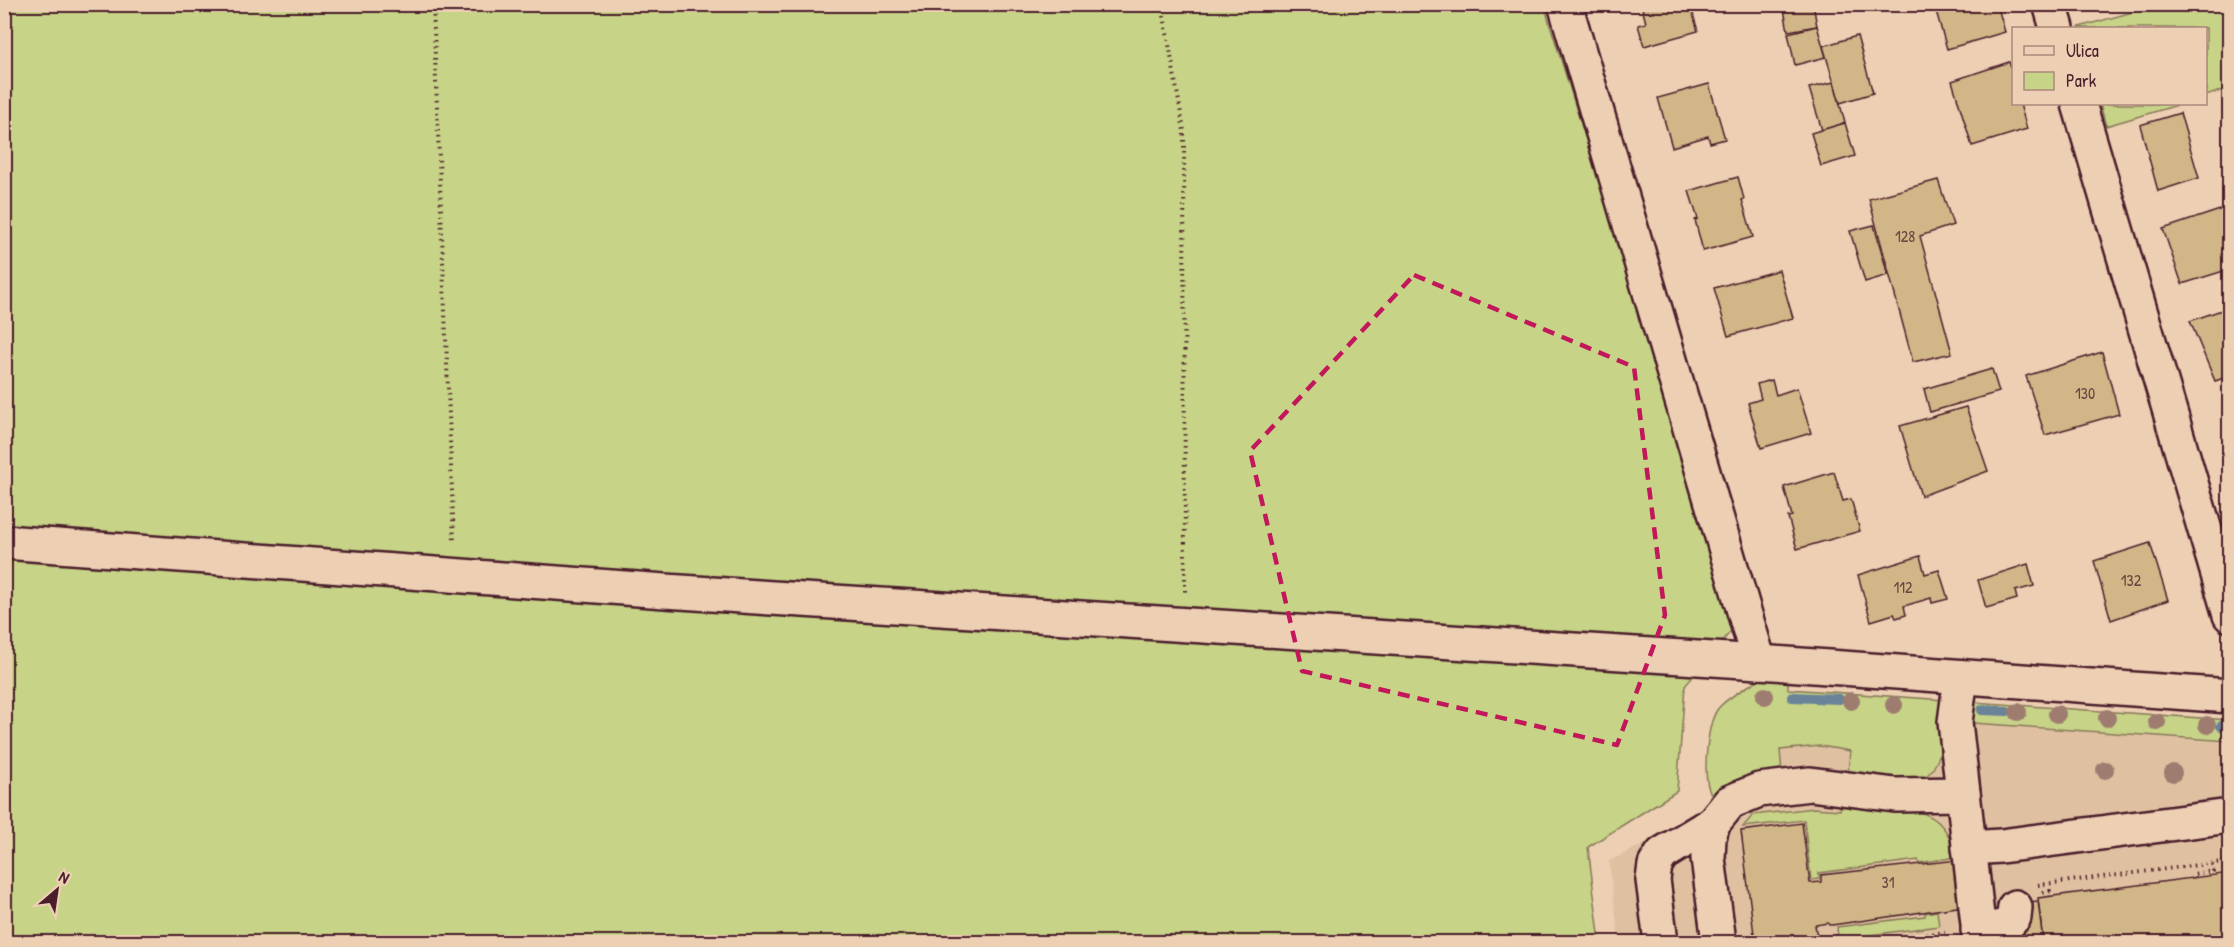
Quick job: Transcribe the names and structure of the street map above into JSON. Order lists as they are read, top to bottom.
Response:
{
  "house_numbers": [
    "128",
    "130",
    "132",
    "112",
    "31"
  ],
  "legend": ["Ulica", "Park"],
  "north": "top right"
}
